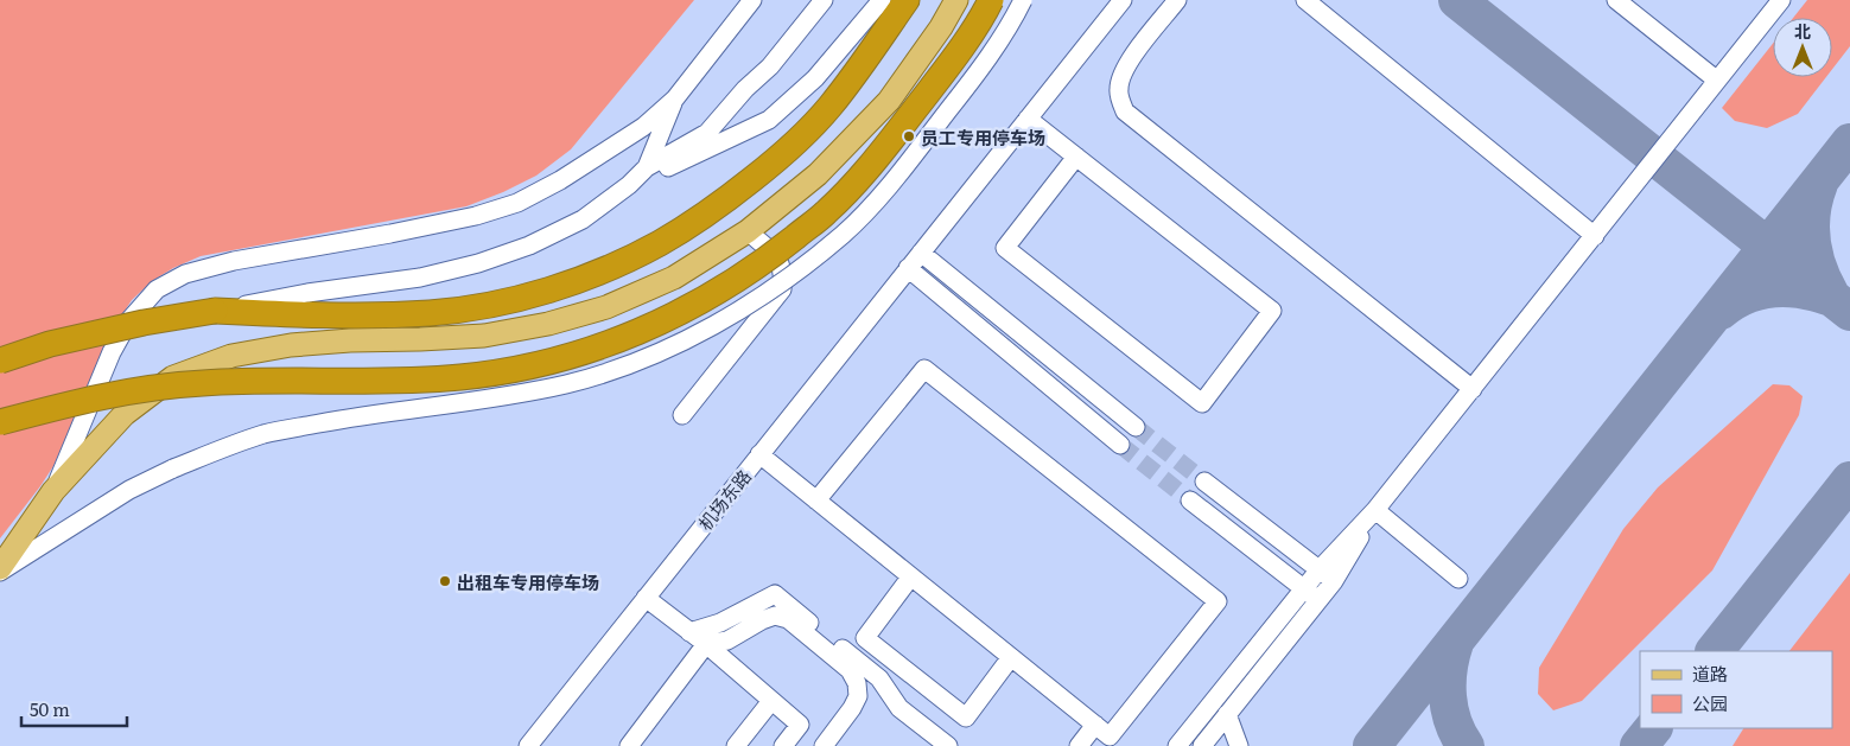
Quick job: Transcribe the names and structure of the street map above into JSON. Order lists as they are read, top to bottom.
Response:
{
  "streets": {
    "street": ["机场东路"]
  },
  "places": ["员工专用停车场", "出租车专用停车场"],
  "legend": ["道路", "公园"],
  "scale_bar": "50 m",
  "north": "top"
}
